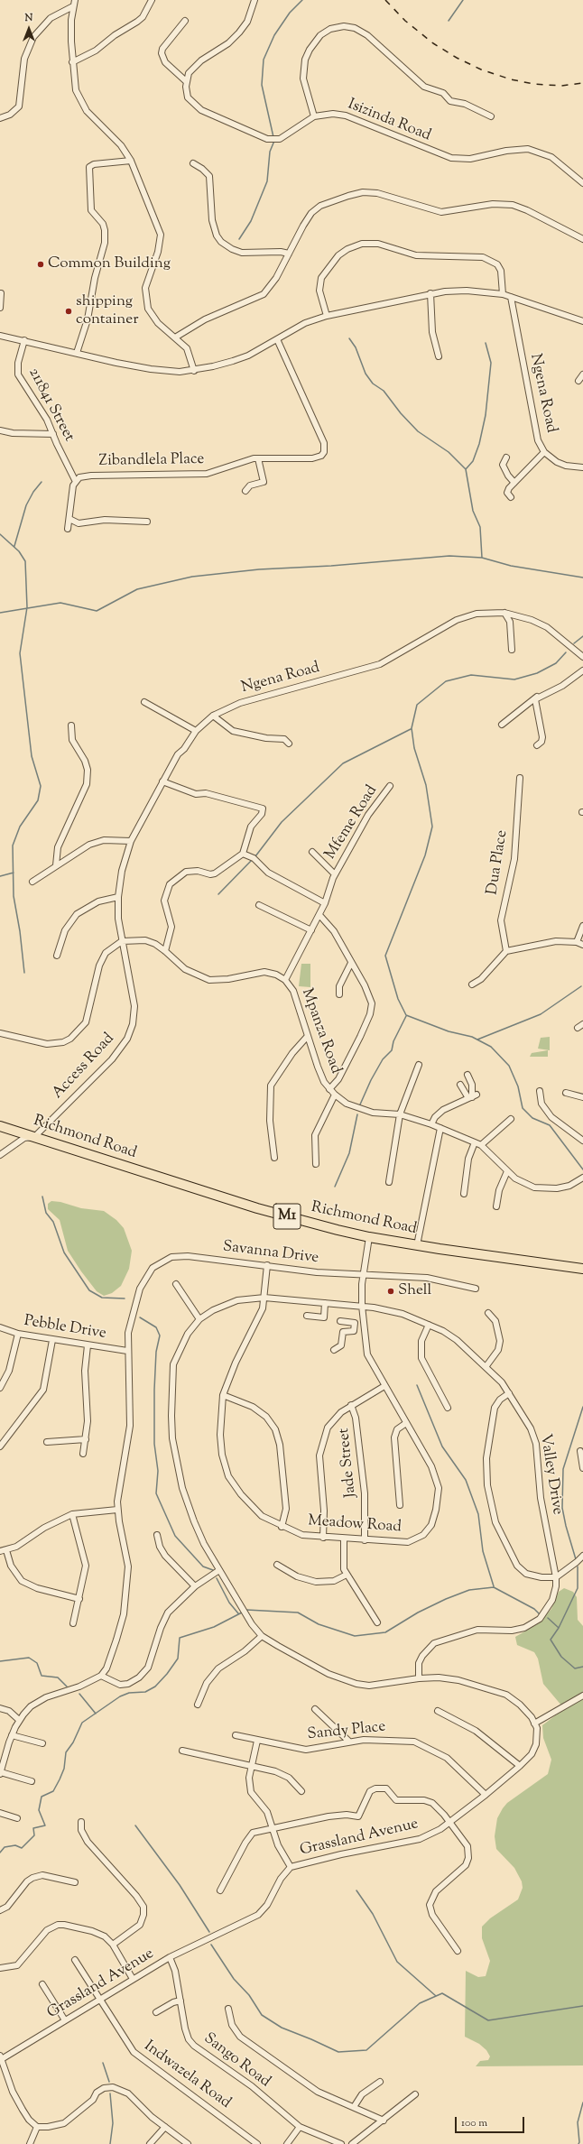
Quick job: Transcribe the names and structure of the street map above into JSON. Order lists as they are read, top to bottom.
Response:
{
  "streets": {
    "highway": ["Richmond Road", "M1"],
    "street": [
      "Isizinda Road",
      "Ngena Road",
      "211841 Street",
      "Zibandlela Place",
      "Mfeme Road",
      "Dua Place",
      "Mpanza Road",
      "Access Road",
      "Savanna Drive",
      "Pebble Drive",
      "Jade Street",
      "Valley Drive",
      "Meadow Road",
      "Sandy Place",
      "Grassland Avenue",
      "Sango Road",
      "Indwazela Road"
    ]
  },
  "crossings": [
    ["Ngena Road", "Mpanza Road"],
    ["Ngena Road", "Access Road"],
    ["211841 Street", "Zibandlela Place"],
    ["Mfeme Road", "Mpanza Road"],
    ["Mpanza Road", "Access Road"],
    ["Access Road", "Richmond Road"],
    ["Richmond Road", "Meadow Road"],
    ["Savanna Drive", "Pebble Drive"],
    ["Savanna Drive", "Meadow Road"],
    ["Jade Street", "Meadow Road"],
    ["Valley Drive", "Meadow Road"],
    ["Valley Drive", "Grassland Avenue"],
    ["Meadow Road", "Grassland Avenue"],
    ["Sandy Place", "Grassland Avenue"],
    ["Grassland Avenue", "Sango Road"],
    ["Grassland Avenue", "Indwazela Road"]
  ],
  "places": ["Common Building", "shipping container", "Shell"],
  "scale_bar": "100 m",
  "north": "top"
}
